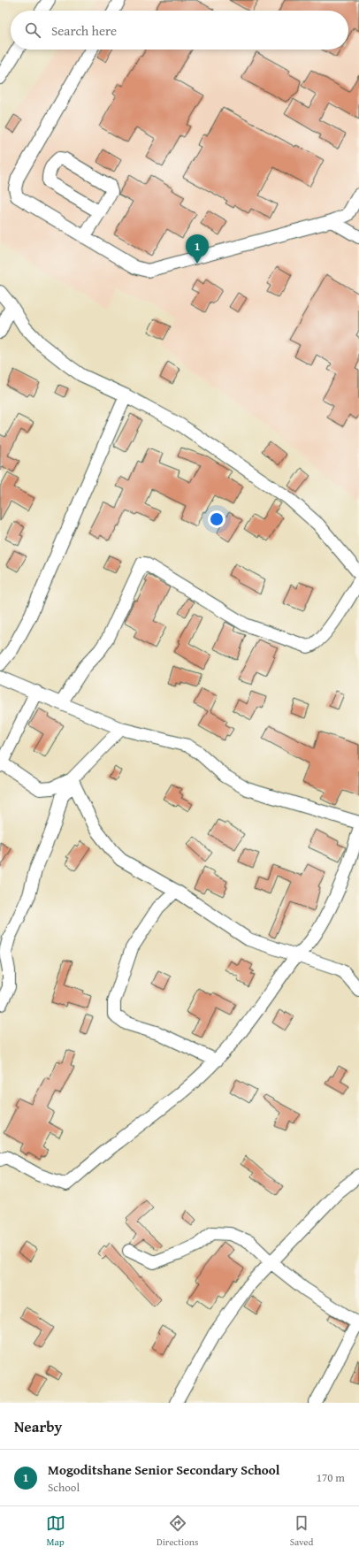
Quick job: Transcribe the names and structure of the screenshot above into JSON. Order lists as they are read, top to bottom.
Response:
{
  "page": {
    "search": "Search here",
    "pins": "1",
    "heading": "Nearby",
    "list": [
      {
        "mark": "1",
        "name": "Mogoditshane Senior Secondary School",
        "note": "School",
        "value": "170 m"
      }
    ],
    "nav": ["Map", "Directions", "Saved"]
  }
}
